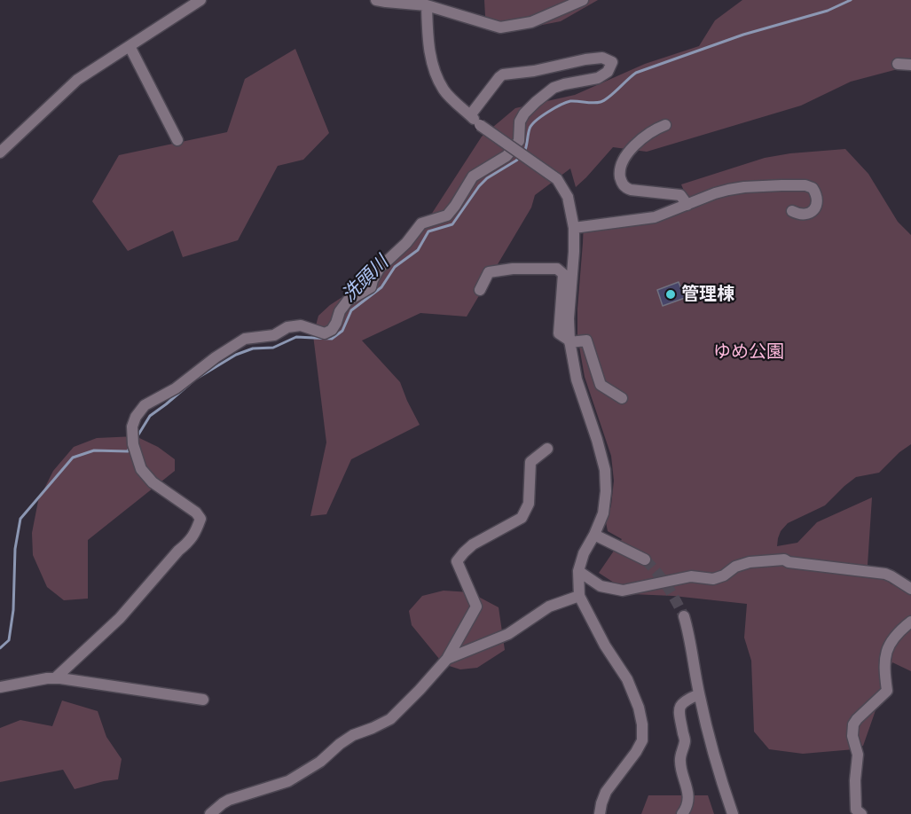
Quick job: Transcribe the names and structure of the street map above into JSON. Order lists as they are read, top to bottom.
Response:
{
  "water": ["洗頭川"],
  "parks": ["ゆめ公園"],
  "places": ["管理棟"]
}
